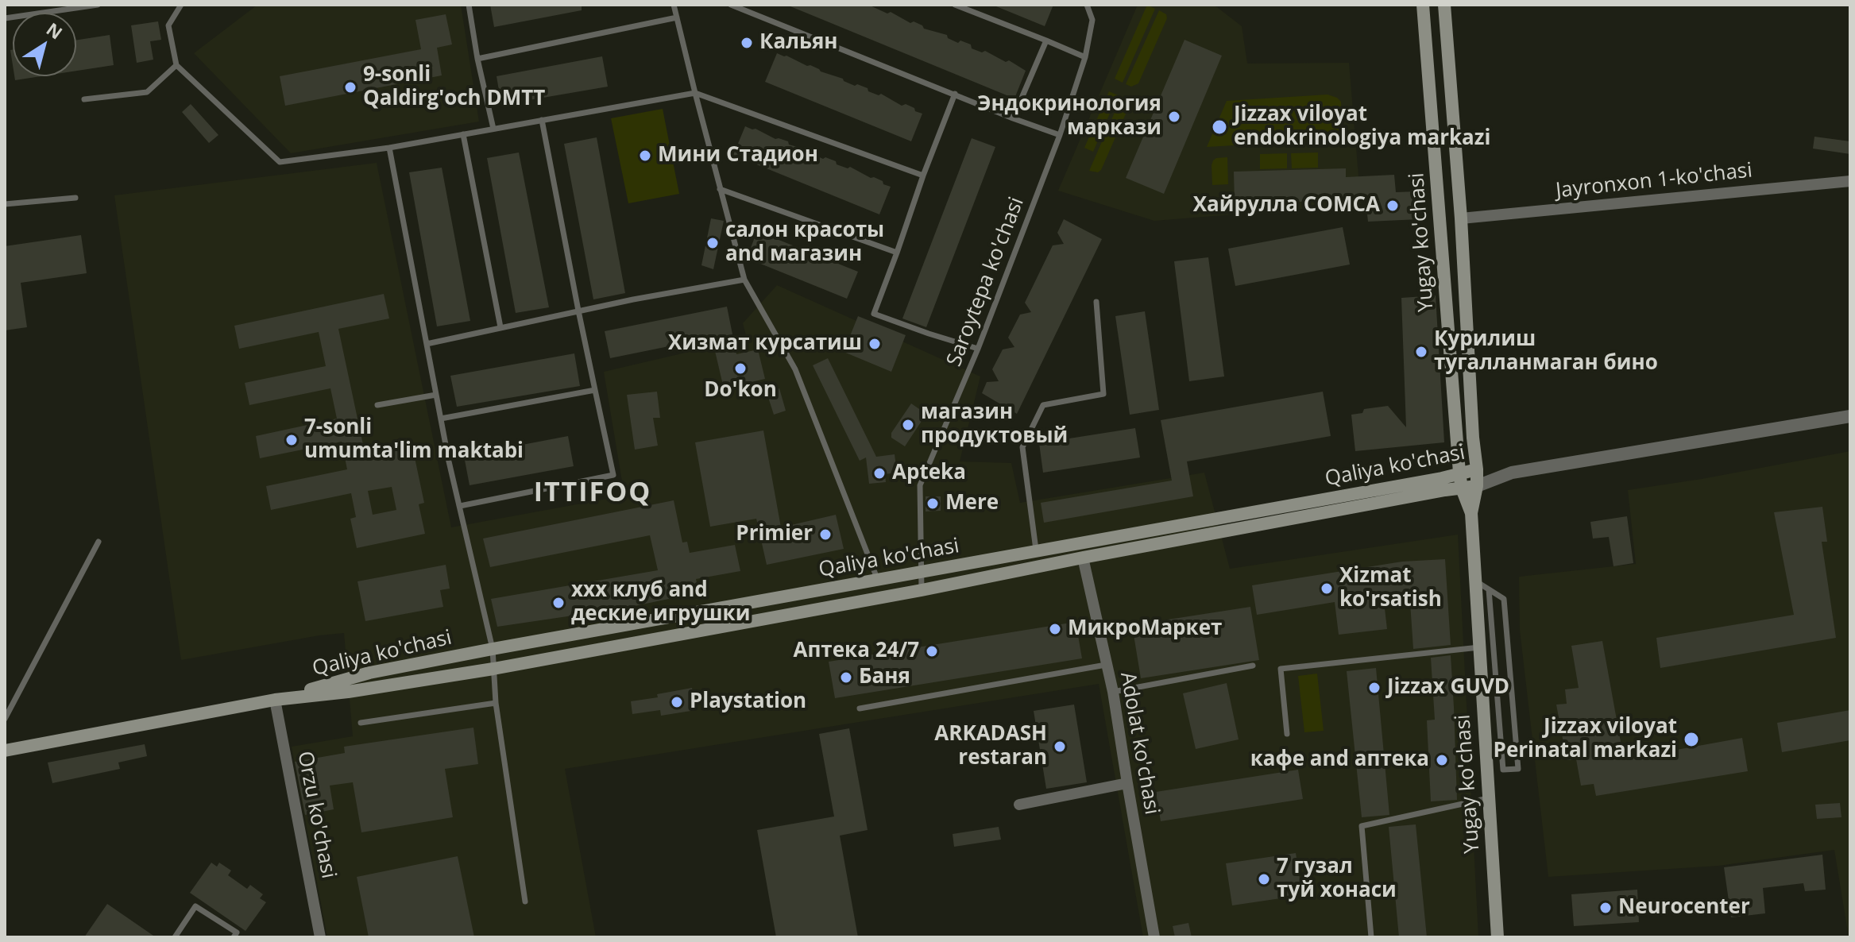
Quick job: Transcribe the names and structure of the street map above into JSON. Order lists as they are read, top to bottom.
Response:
{
  "streets": {
    "main road": ["Yugay ko'chasi", "Qaliya ko'chasi"],
    "street": ["Jayronxon 1-ko'chasi", "Adolat ko'chasi", "Orzu ko'chasi"],
    "lane": ["Saroytepa ko'chasi"]
  },
  "crossings": [
    ["Jayronxon 1-ko'chasi", "Yugay ko'chasi"],
    ["Yugay ko'chasi", "Qaliya ko'chasi"],
    ["Saroytepa ko'chasi", "Qaliya ko'chasi"],
    ["Qaliya ko'chasi", "Adolat ko'chasi"],
    ["Qaliya ko'chasi", "Orzu ko'chasi"]
  ],
  "districts": ["ITTIFOQ"],
  "places": [
    "Кальян",
    "9-sonli Qaldirg'och DMTT",
    "Эндокринология маркази",
    "Jizzax viloyat endokrinologiya markazi",
    "Мини Стадион",
    "Хайрулла СОМСА",
    "салон красоты and магазин",
    "Хизмат курсатиш",
    "Курилиш тугалланмаган бино",
    "Do'kon",
    "магазин продуктовый",
    "7-sonli umumta'lim maktabi",
    "Apteka",
    "Mere",
    "Primier",
    "Xizmat ko'rsatish",
    "ххх клуб and деские игрушки",
    "МикроМаркет",
    "Аптека 24/7",
    "Баня",
    "Jizzax GUVD",
    "Playstation",
    "Jizzax viloyat Perinatal markazi",
    "ARKADASH restaran",
    "кафе and аптека",
    "7 гузал туй хонаси",
    "Neurocenter"
  ],
  "north": "top right"
}
